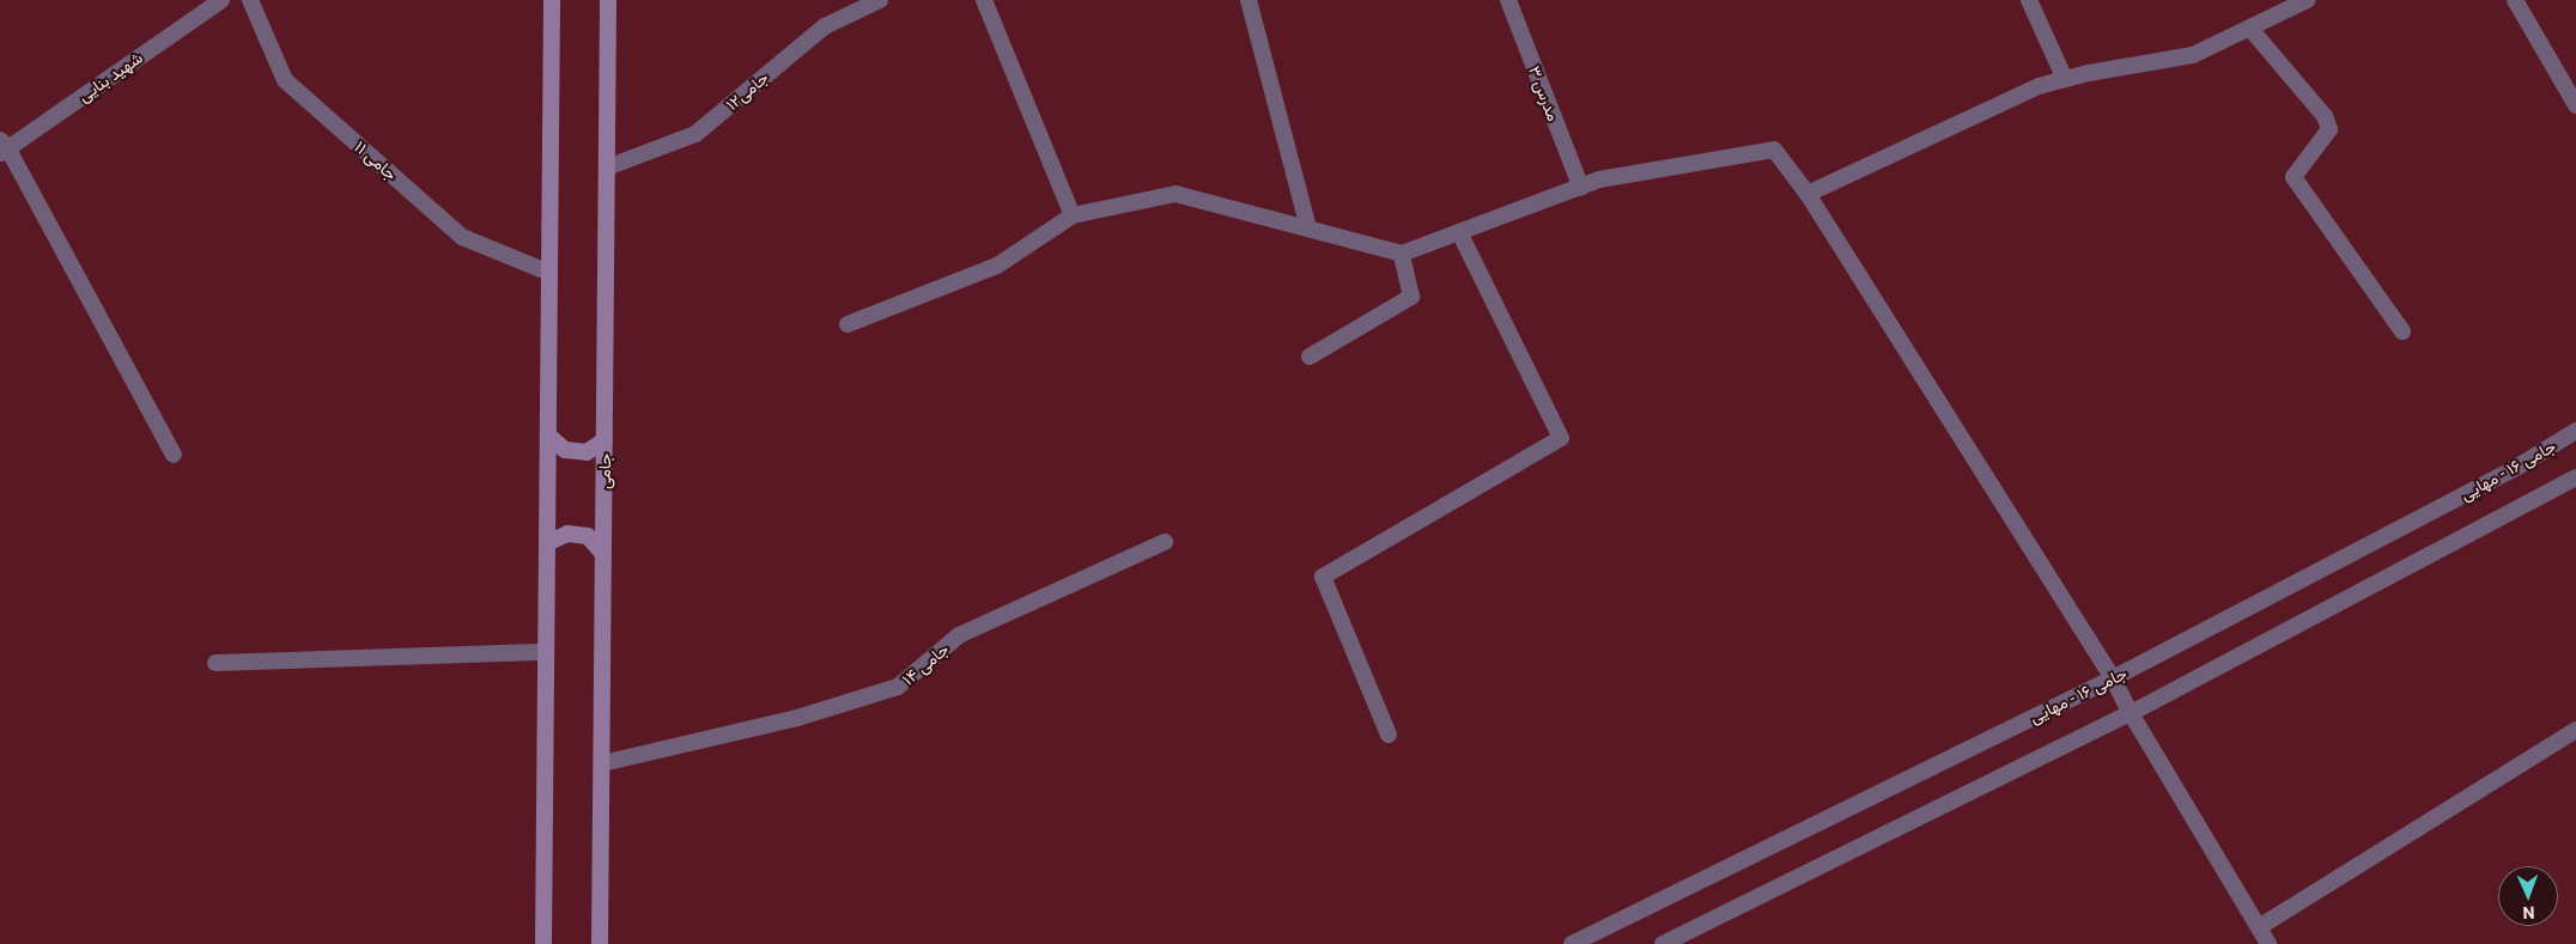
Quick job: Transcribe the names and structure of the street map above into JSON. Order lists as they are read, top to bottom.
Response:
{
  "streets": {
    "main road": ["جامی"],
    "street": [
      "شهید بنایی",
      "جامی۱۲",
      "مدرس ۳",
      "جامی ۱۱",
      "جامی ۱۶ - مهایی",
      "جامی ۱۴"
    ]
  },
  "crossings": [
    ["جامی۱۲", "جامی"],
    ["جامی", "جامی ۱۴"]
  ],
  "north": "bottom"
}
